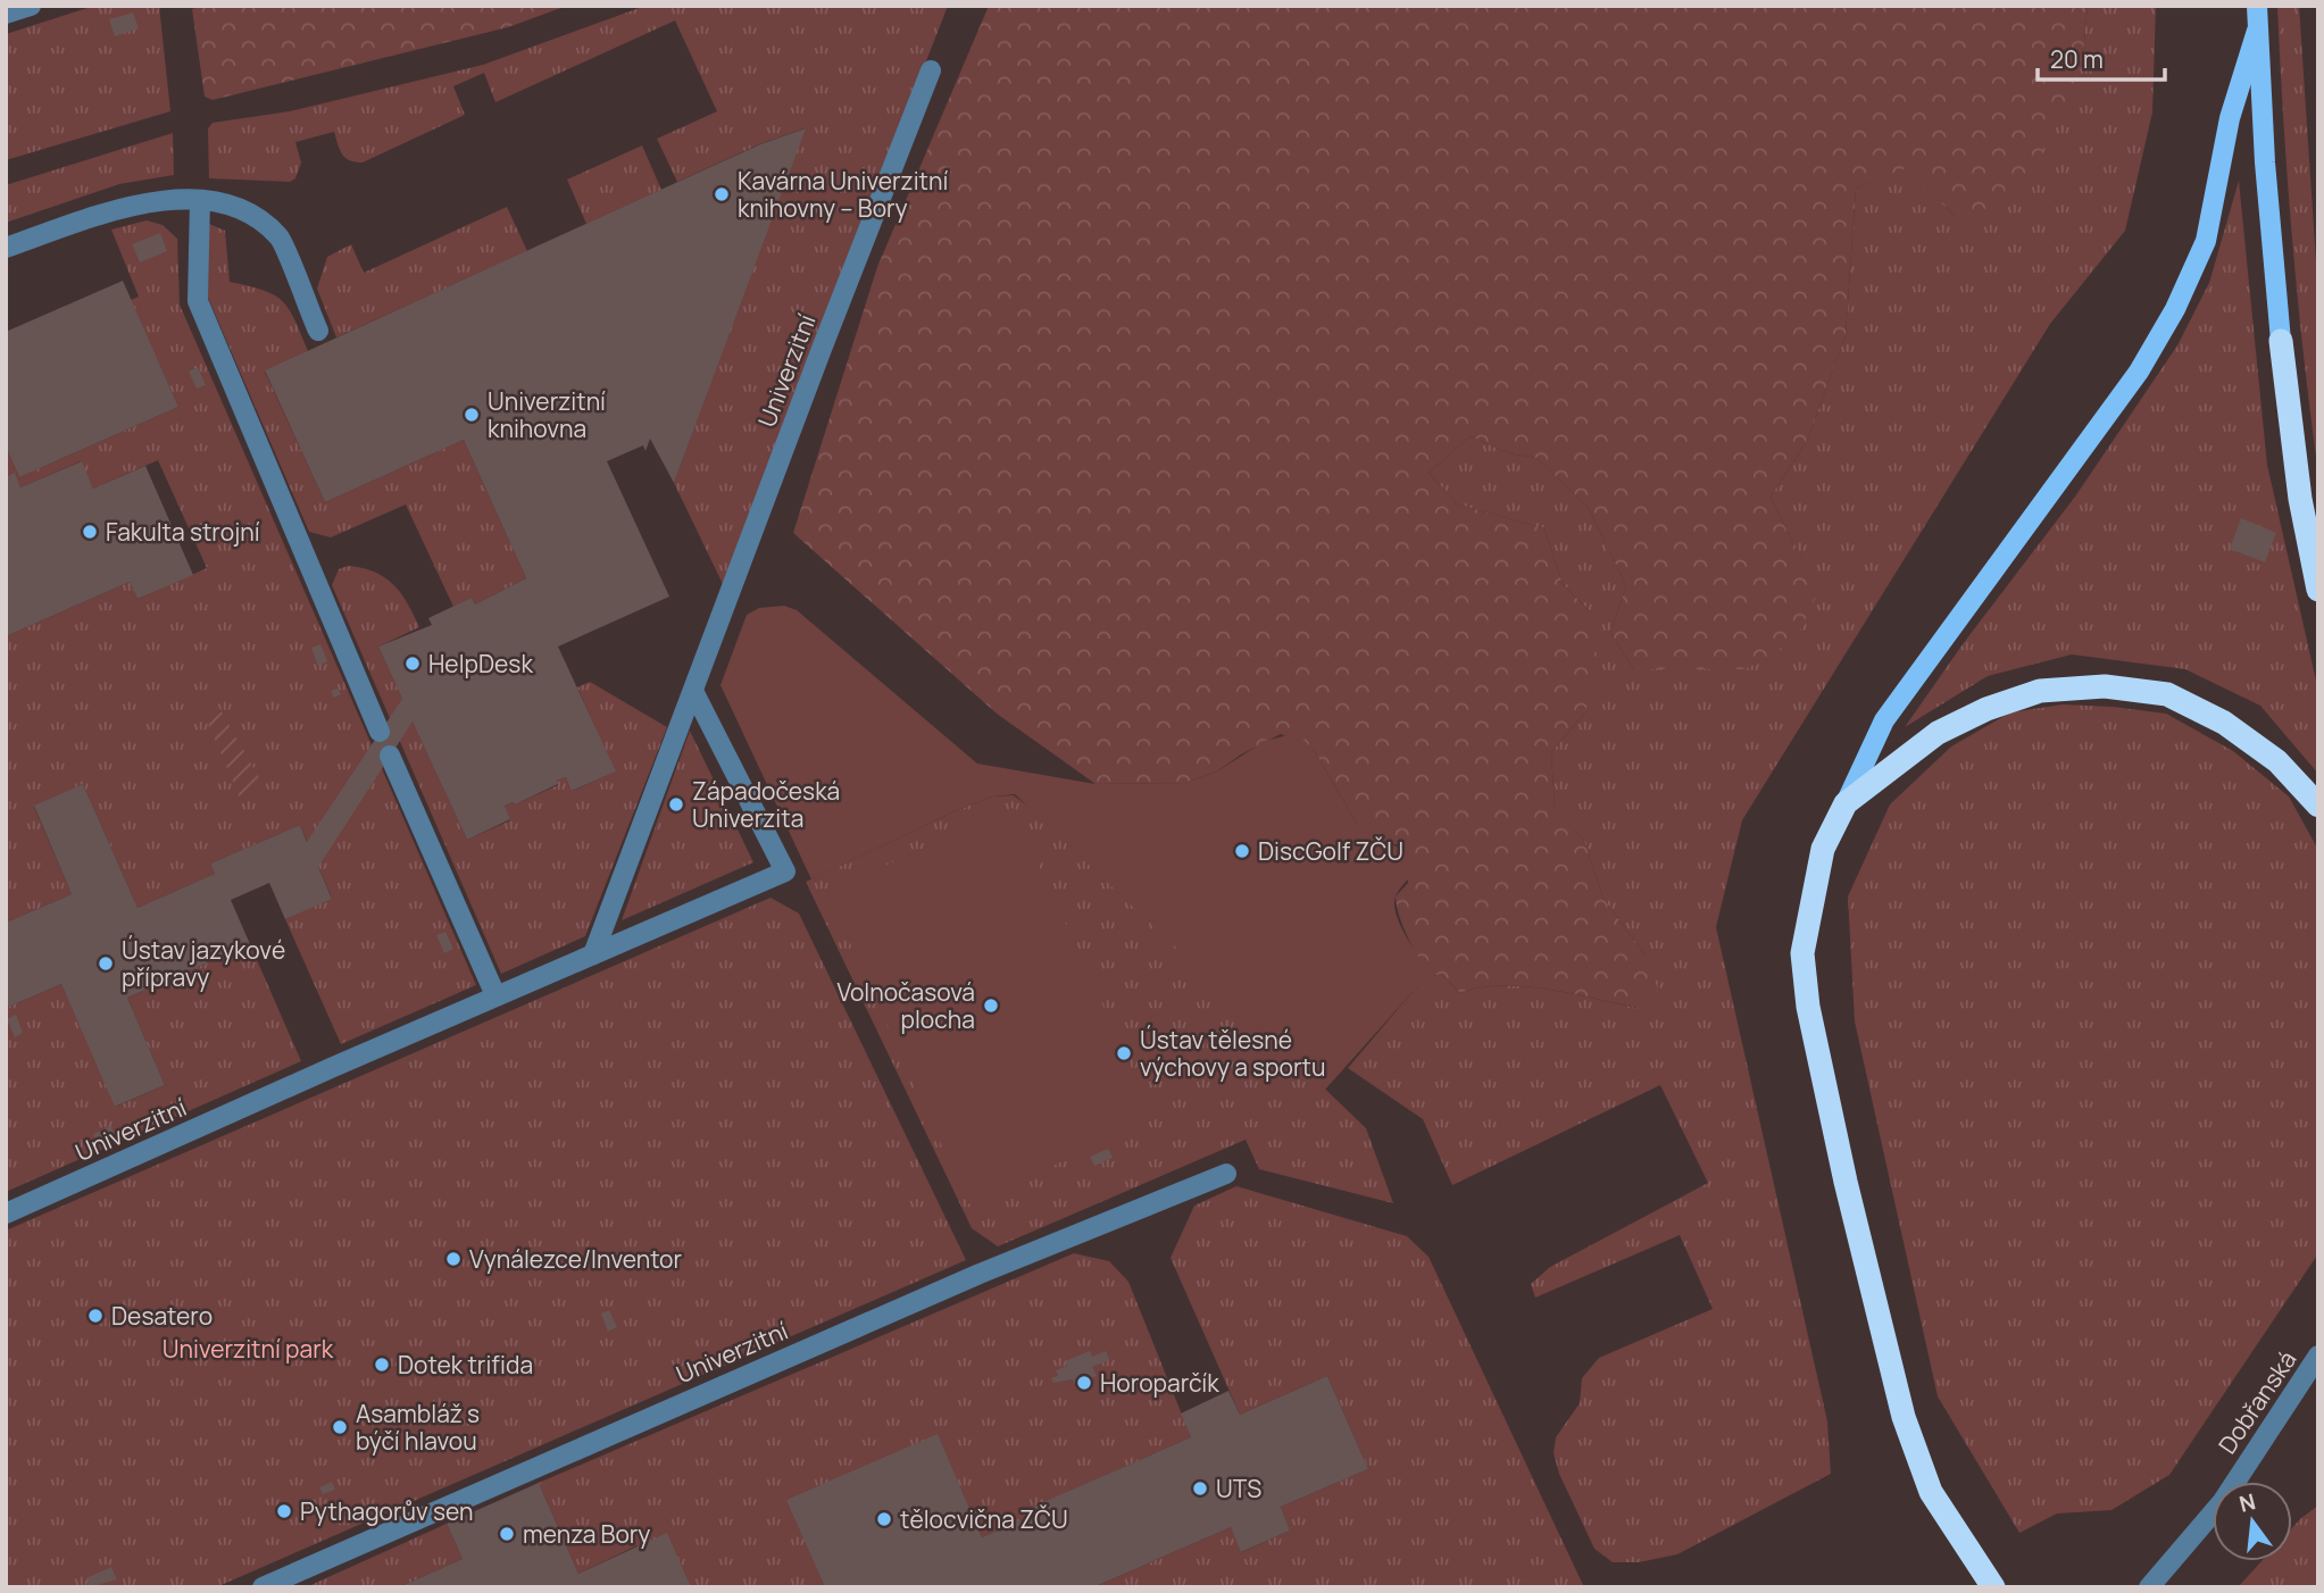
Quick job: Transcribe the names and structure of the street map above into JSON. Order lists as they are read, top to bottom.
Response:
{
  "streets": {
    "street": ["Univerzitní", "Dobřanská"]
  },
  "parks": ["Univerzitní park"],
  "places": [
    "Kavárna Univerzitní knihovny – Bory",
    "Univerzitní knihovna",
    "Fakulta strojní",
    "HelpDesk",
    "Západočeská Univerzita",
    "DiscGolf ZČU",
    "Ústav jazykové přípravy",
    "Volnočasová plocha",
    "Ústav tělesné výchovy a sportu",
    "Vynálezce/Inventor",
    "Desatero",
    "Dotek trifida",
    "Horoparčík",
    "Asambláž s býčí hlavou",
    "UTS",
    "Pythagorův sen",
    "tělocvična ZČU",
    "menza Bory"
  ],
  "scale_bar": "20 m",
  "north": "top"
}
